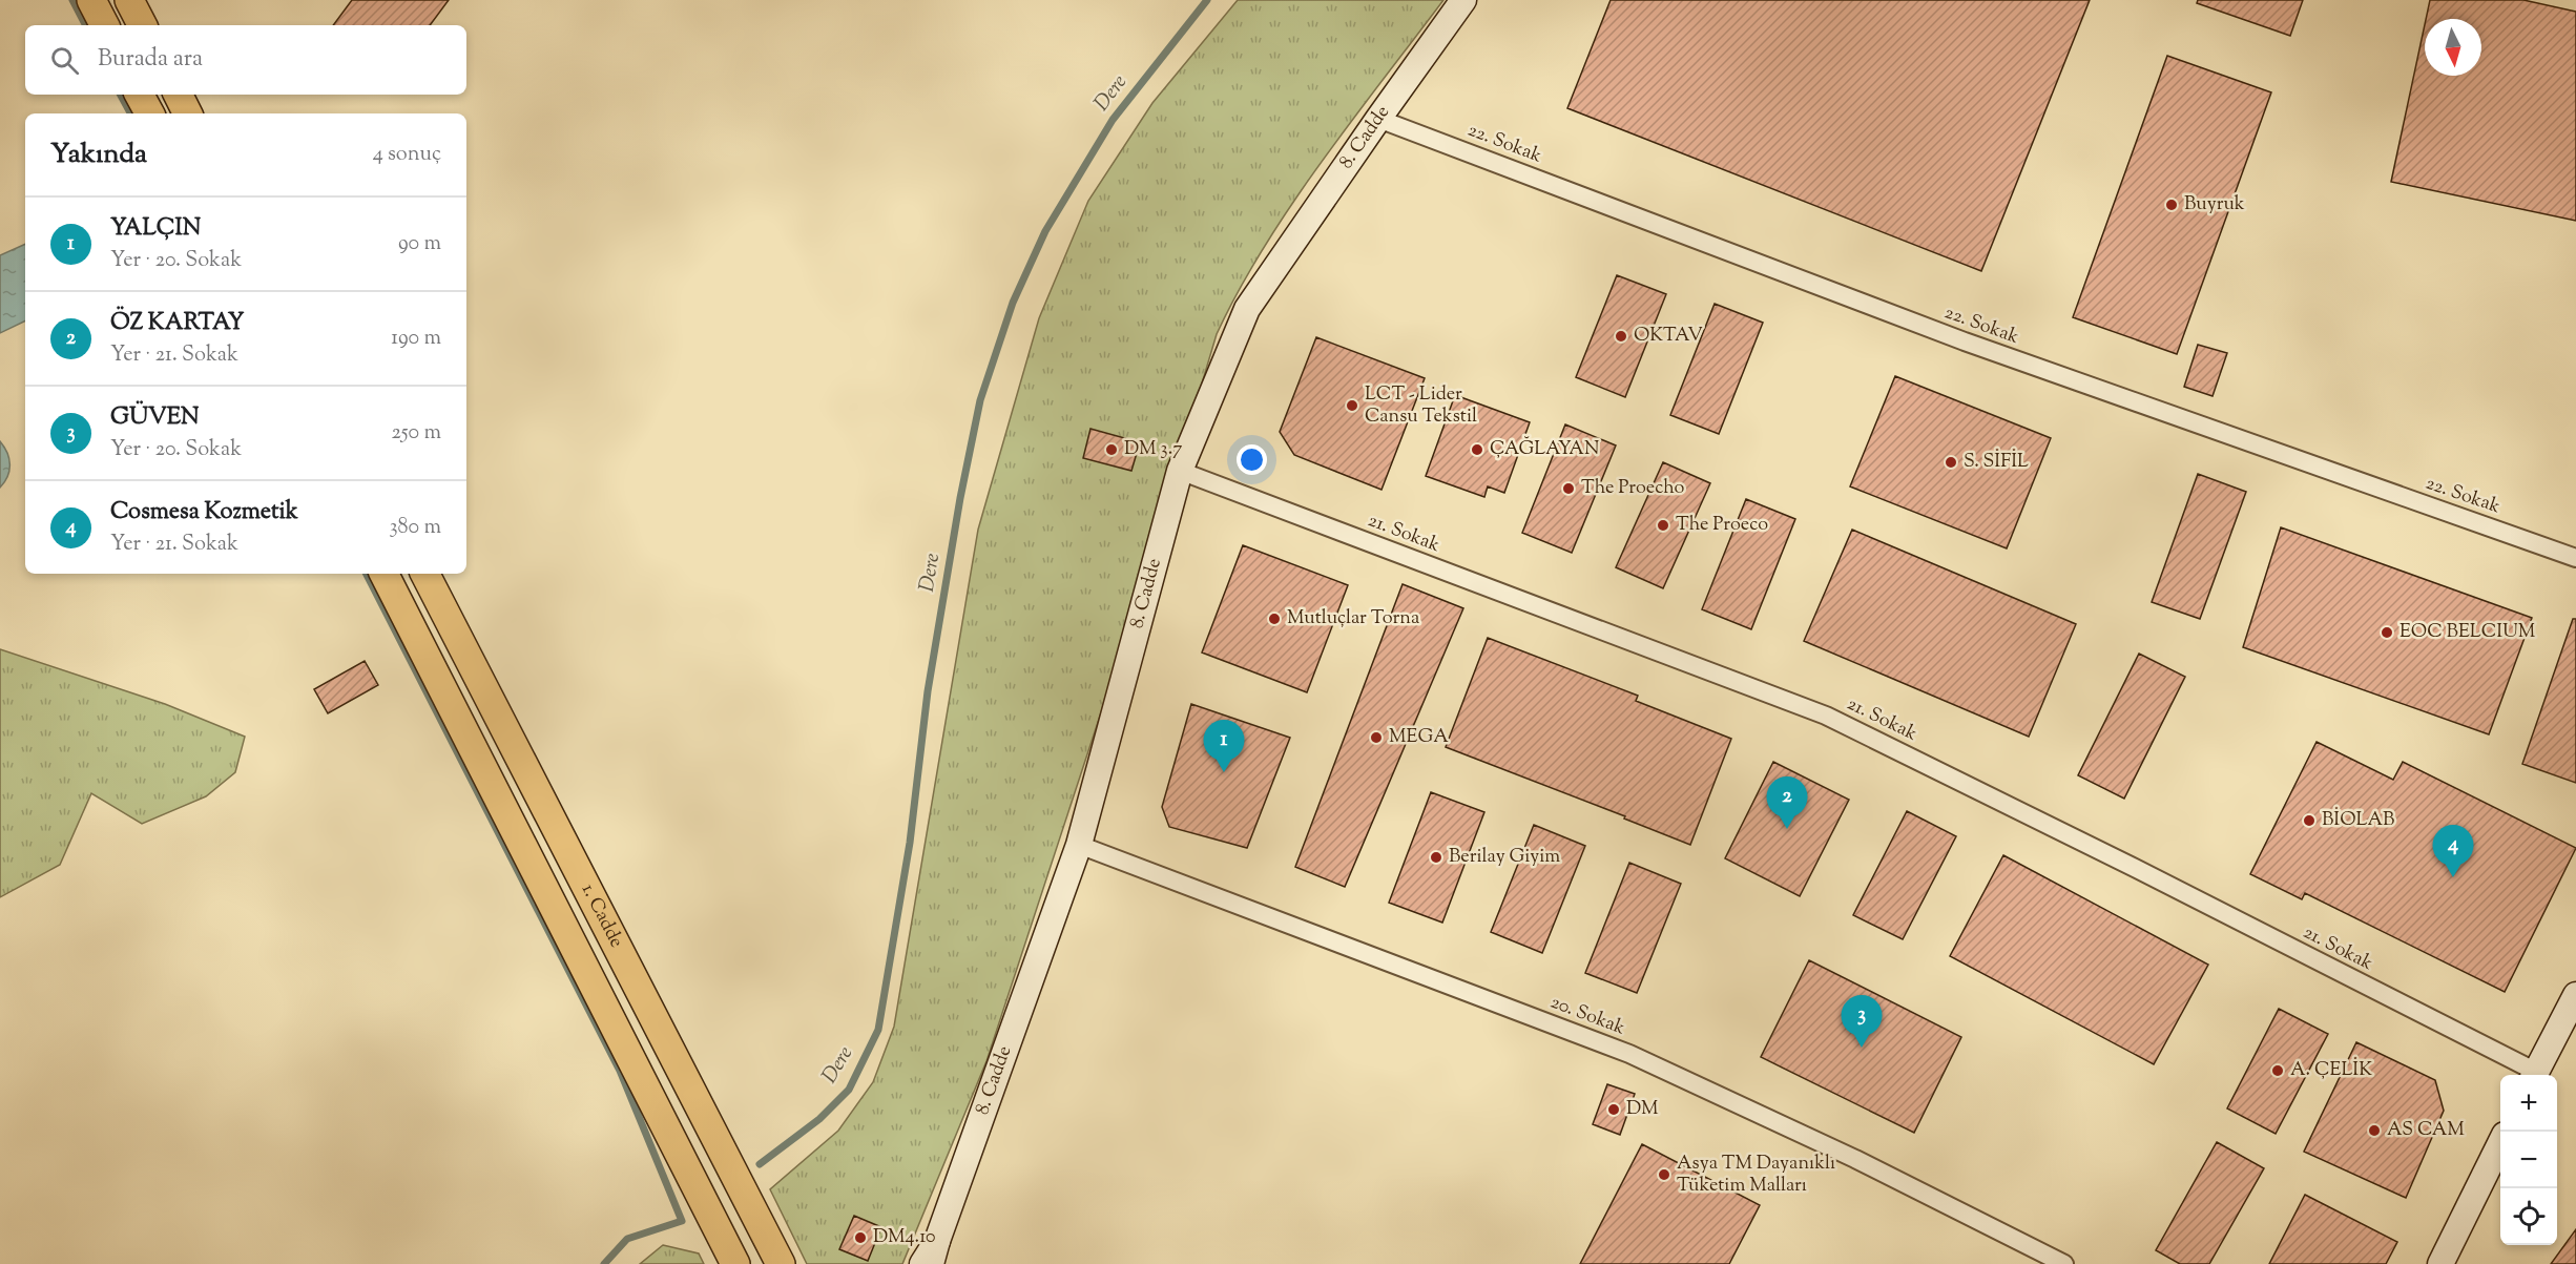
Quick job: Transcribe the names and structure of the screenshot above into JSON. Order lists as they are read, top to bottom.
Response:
{
  "streets": {
    "main road": ["1. Cadde"],
    "street": [
      "8. Cadde",
      "22. Sokak",
      "21. Sokak",
      "20. Sokak"
    ]
  },
  "crossings": [
    ["8. Cadde", "22. Sokak"],
    ["8. Cadde", "21. Sokak"],
    ["8. Cadde", "20. Sokak"]
  ],
  "water": ["Dere"],
  "places": [
    "Buyruk",
    "OKTAV",
    "LCT - Lider Cansu Tekstil",
    "DM 3.7",
    "ÇAĞLAYAN",
    "S. SİFİL",
    "The Proecho",
    "The Proeco",
    "Mutluçlar Torna",
    "EOC BELCIUM",
    "MEGA",
    "BİOLAB",
    "Berilay Giyim",
    "A. ÇELİK",
    "DM",
    "AS CAM",
    "Asya TM Dayanıklı Tüketim Malları",
    "DM4.10"
  ],
  "north": "bottom",
  "page": {
    "search": "Burada ara",
    "heading": ["Yakında", "4 sonuç"],
    "list": [
      {
        "mark": "1",
        "name": "YALÇIN",
        "note": "Yer · 20. Sokak",
        "value": "90 m"
      },
      {
        "mark": "2",
        "name": "ÖZ KARTAY",
        "note": "Yer · 21. Sokak",
        "value": "190 m"
      },
      {
        "mark": "3",
        "name": "GÜVEN",
        "note": "Yer · 20. Sokak",
        "value": "250 m"
      },
      {
        "mark": "4",
        "name": "Cosmesa Kozmetik",
        "note": "Yer · 21. Sokak",
        "value": "380 m"
      }
    ],
    "pins": [
      "1",
      "2",
      "4",
      "3"
    ],
    "map_buttons": ["+", "−"]
  }
}
